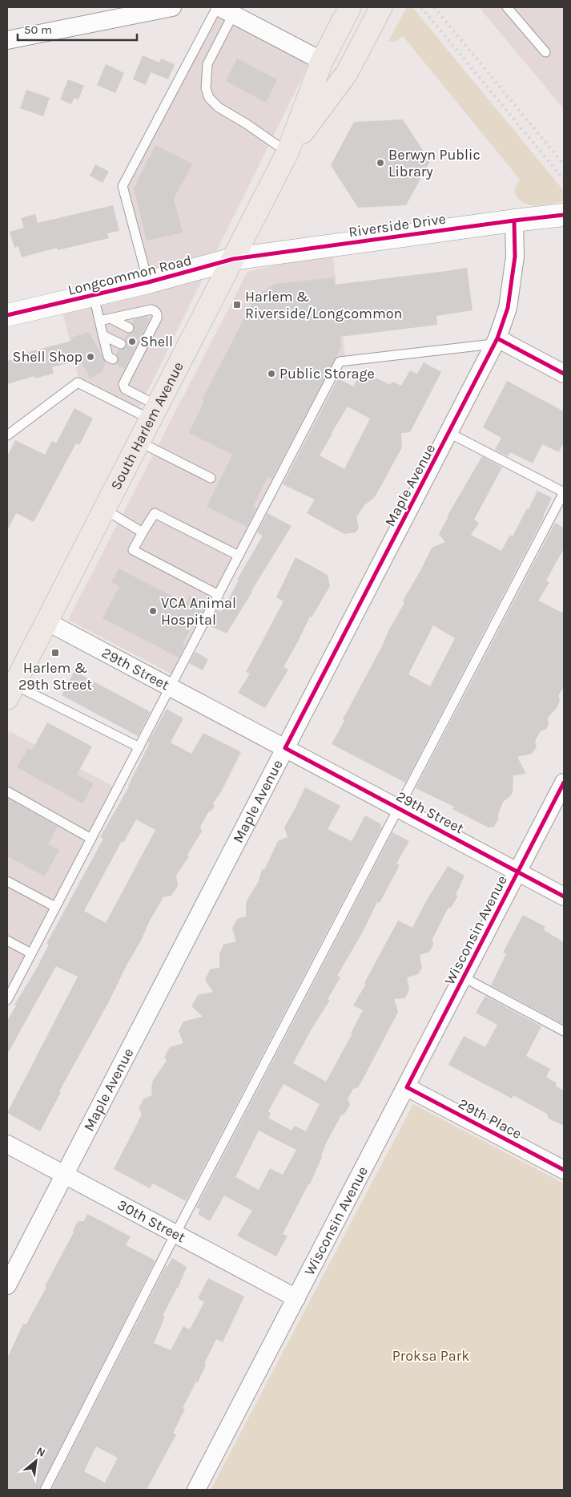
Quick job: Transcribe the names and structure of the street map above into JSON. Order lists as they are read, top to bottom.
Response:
{
  "streets": {
    "main road": ["South Harlem Avenue"],
    "street": [
      "Riverside Drive",
      "Longcommon Road",
      "Maple Avenue",
      "29th Street",
      "Wisconsin Avenue",
      "29th Place",
      "30th Street"
    ]
  },
  "crossings": [
    ["Riverside Drive", "Longcommon Road"],
    ["Riverside Drive", "South Harlem Avenue"],
    ["Riverside Drive", "Maple Avenue"],
    ["Longcommon Road", "South Harlem Avenue"],
    ["South Harlem Avenue", "29th Street"],
    ["Maple Avenue", "29th Street"],
    ["Maple Avenue", "30th Street"],
    ["29th Street", "Wisconsin Avenue"],
    ["Wisconsin Avenue", "29th Place"],
    ["Wisconsin Avenue", "30th Street"]
  ],
  "parks": ["Proksa Park"],
  "places": {
    "other": [
      "Berwyn Public Library",
      "Shell",
      "Shell Shop",
      "Public Storage",
      "VCA Animal Hospital"
    ],
    "transit": ["Harlem & Riverside/Longcommon", "Harlem & 29th Street"]
  },
  "scale_bar": "50 m",
  "north": "top right"
}
